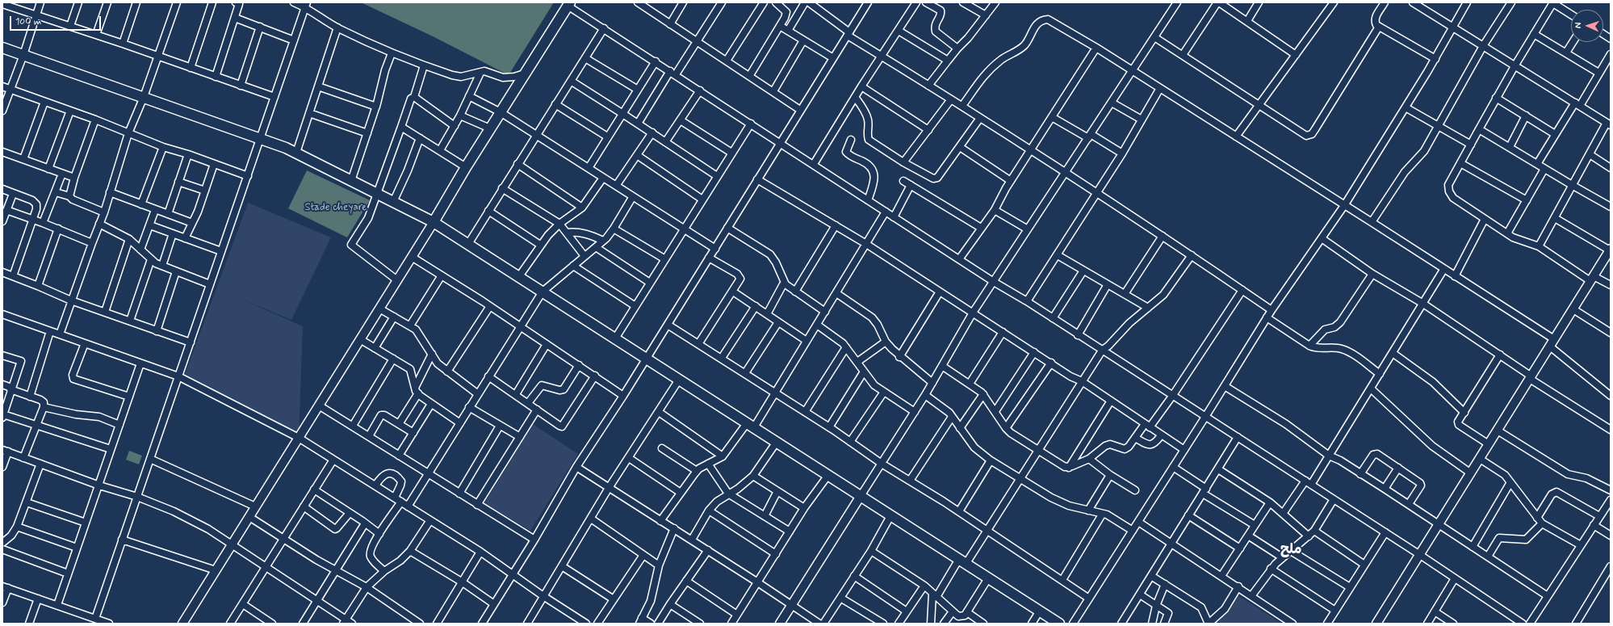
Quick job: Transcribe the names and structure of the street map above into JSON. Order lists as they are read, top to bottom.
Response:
{
  "districts": ["ملح"],
  "parks": ["Stade cheyare"],
  "scale_bar": "100 m",
  "north": "left"
}
